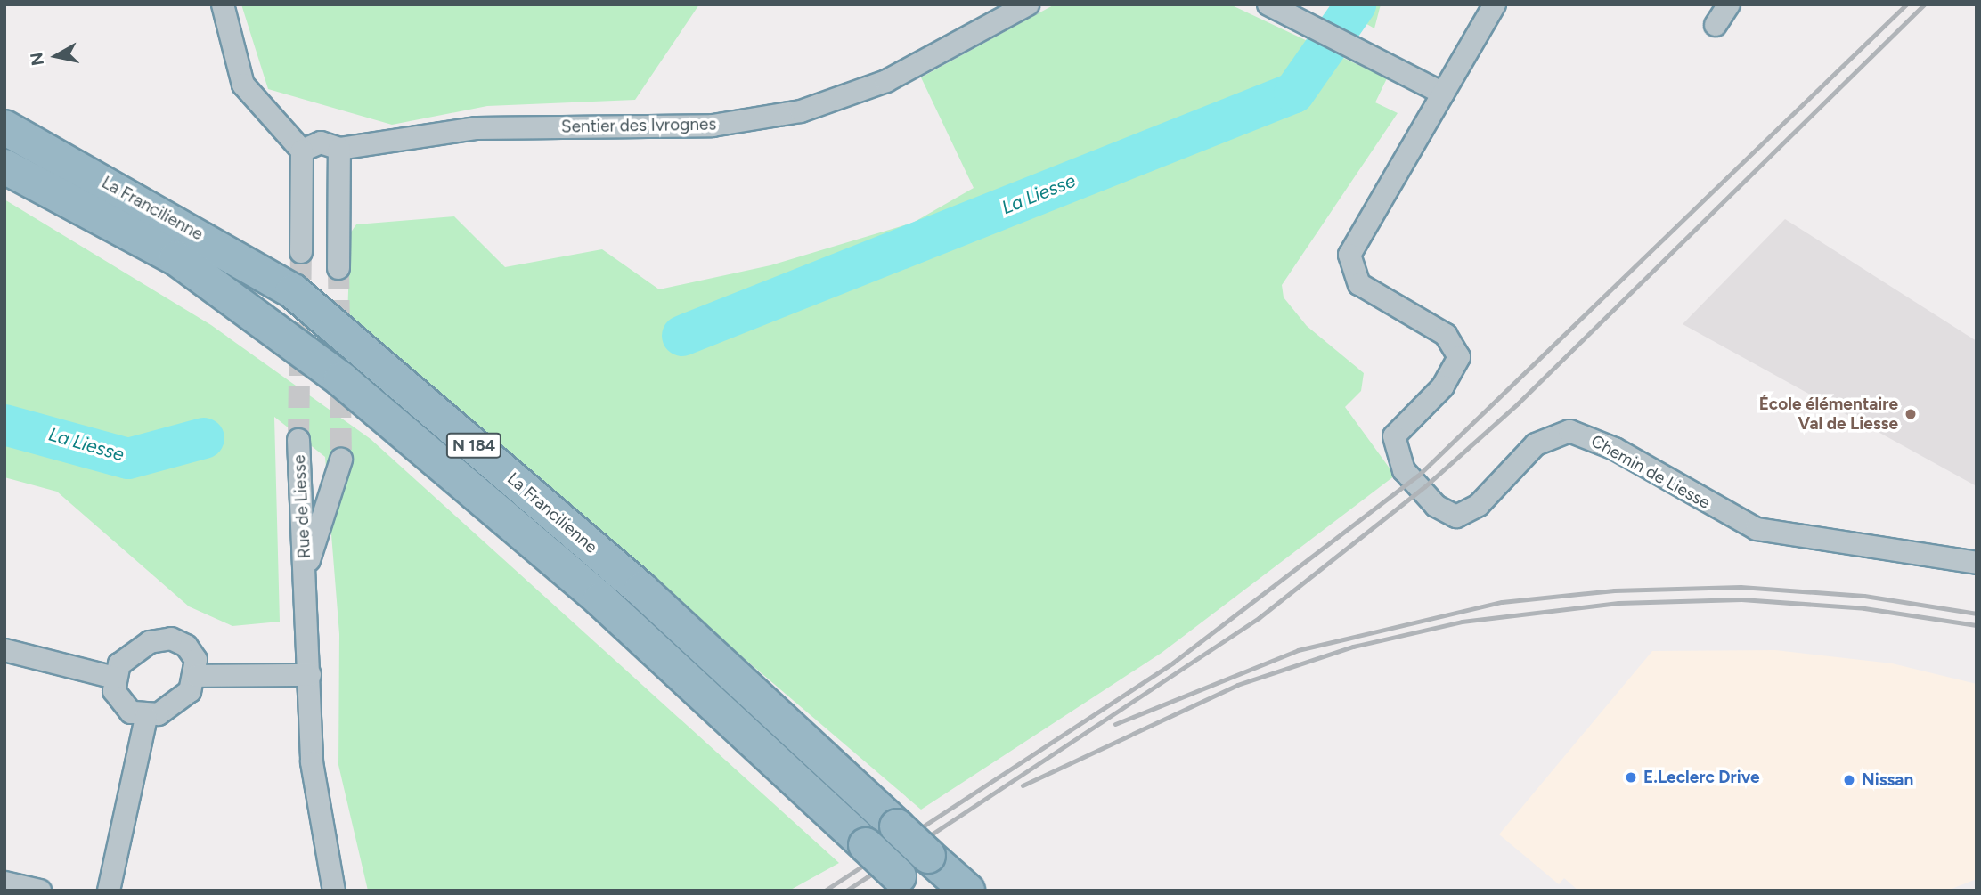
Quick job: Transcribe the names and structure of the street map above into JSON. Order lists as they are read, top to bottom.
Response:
{
  "streets": {
    "highway": ["La Francilienne", "N 184"],
    "street": ["Sentier des Ivrognes", "Chemin de Liesse", "Rue de Liesse"]
  },
  "water": ["La Liesse"],
  "places": ["École élémentaire Val de Liesse", "E.Leclerc Drive", "Nissan"],
  "north": "left"
}
